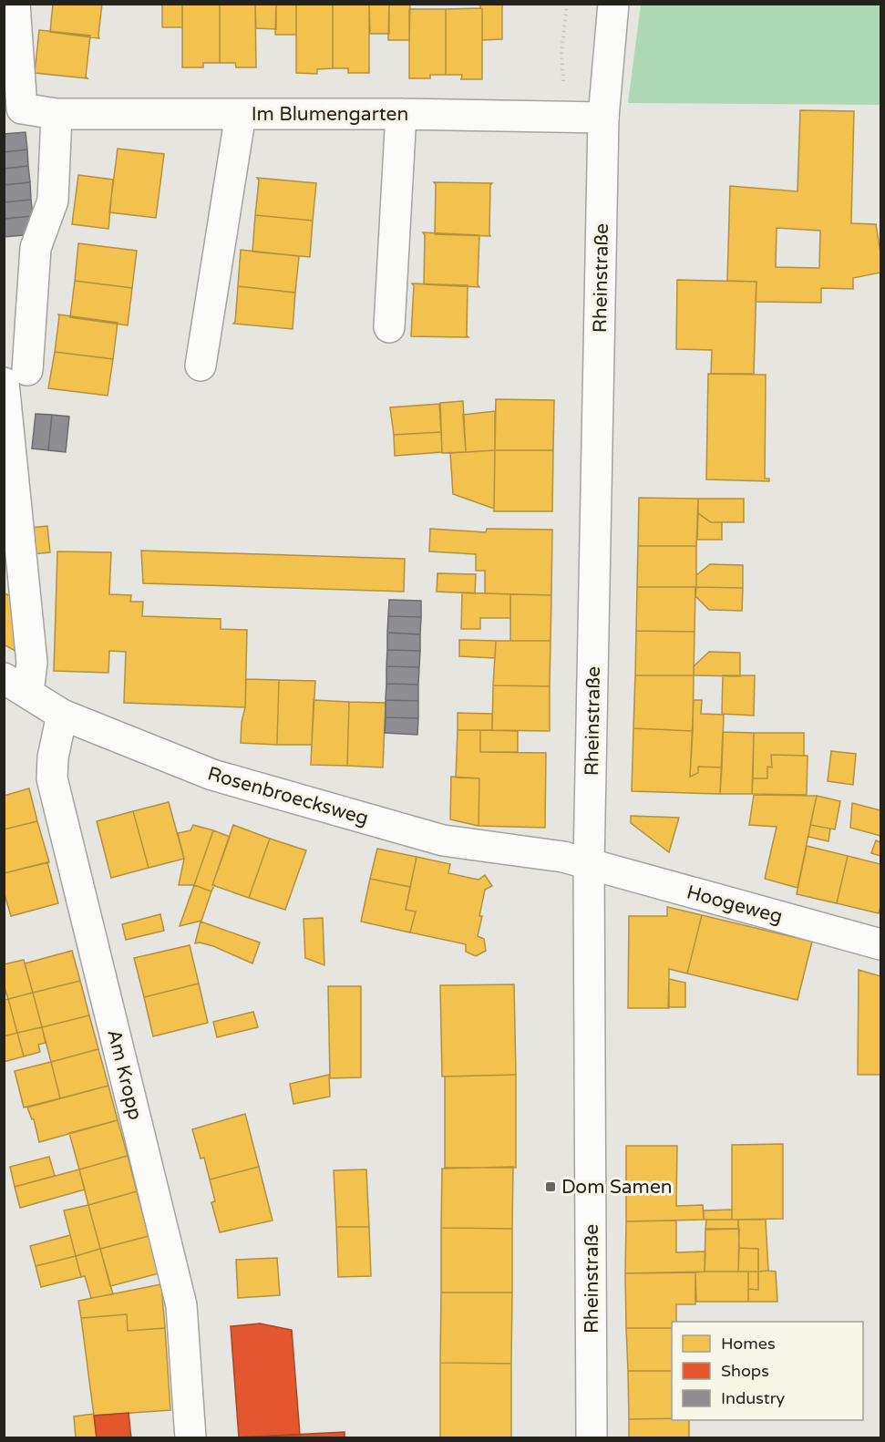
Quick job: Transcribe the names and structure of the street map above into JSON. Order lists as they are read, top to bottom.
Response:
{
  "streets": {
    "street": [
      "Im Blumengarten",
      "Rheinstraße",
      "Rosenbroecksweg",
      "Hoogeweg",
      "Am Kropp"
    ]
  },
  "crossings": [
    ["Im Blumengarten", "Rheinstraße"],
    ["Rheinstraße", "Rosenbroecksweg"],
    ["Rheinstraße", "Hoogeweg"],
    ["Rosenbroecksweg", "Hoogeweg"],
    ["Rosenbroecksweg", "Am Kropp"]
  ],
  "places": {
    "transit": ["Dom Samen"]
  },
  "legend": ["Homes", "Shops", "Industry"]
}
